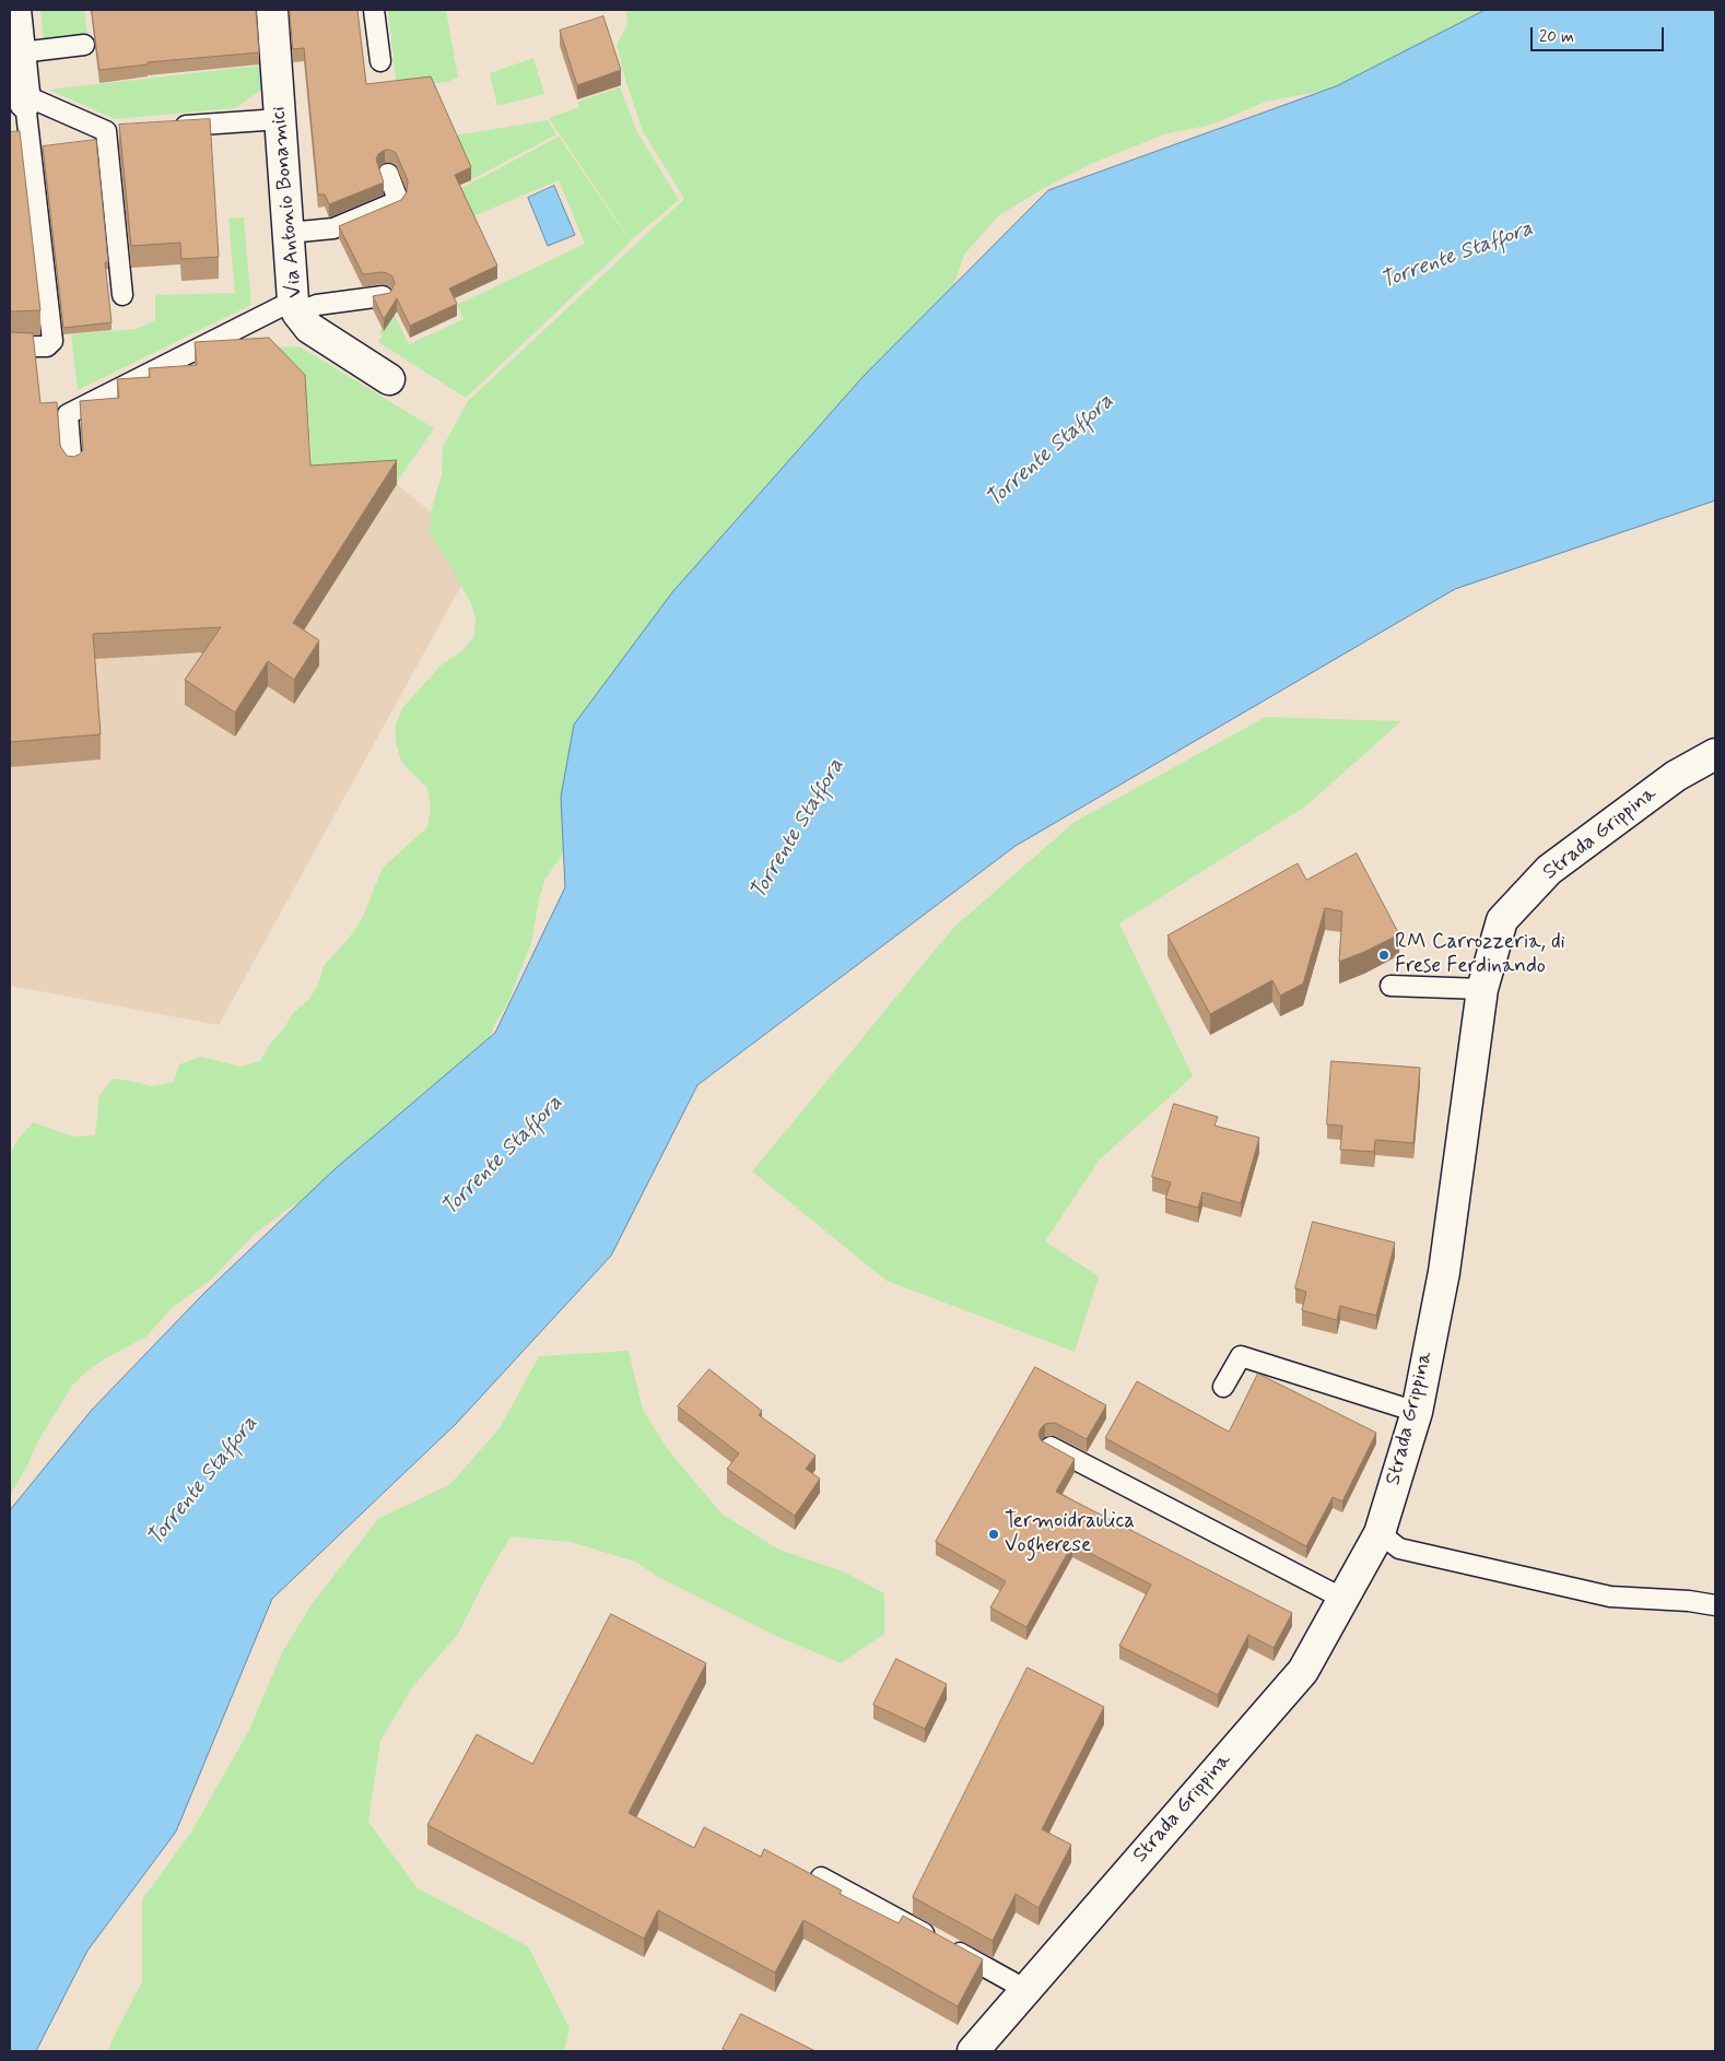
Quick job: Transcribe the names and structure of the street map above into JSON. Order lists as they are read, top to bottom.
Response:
{
  "streets": {
    "street": ["Via Antonio Bonamici", "Strada Grippina"]
  },
  "water": ["Torrente Staffora"],
  "places": ["RM Carrozzeria, di Frese Ferdinando", "Termoidraulica Vogherese"],
  "scale_bar": "20 m"
}
